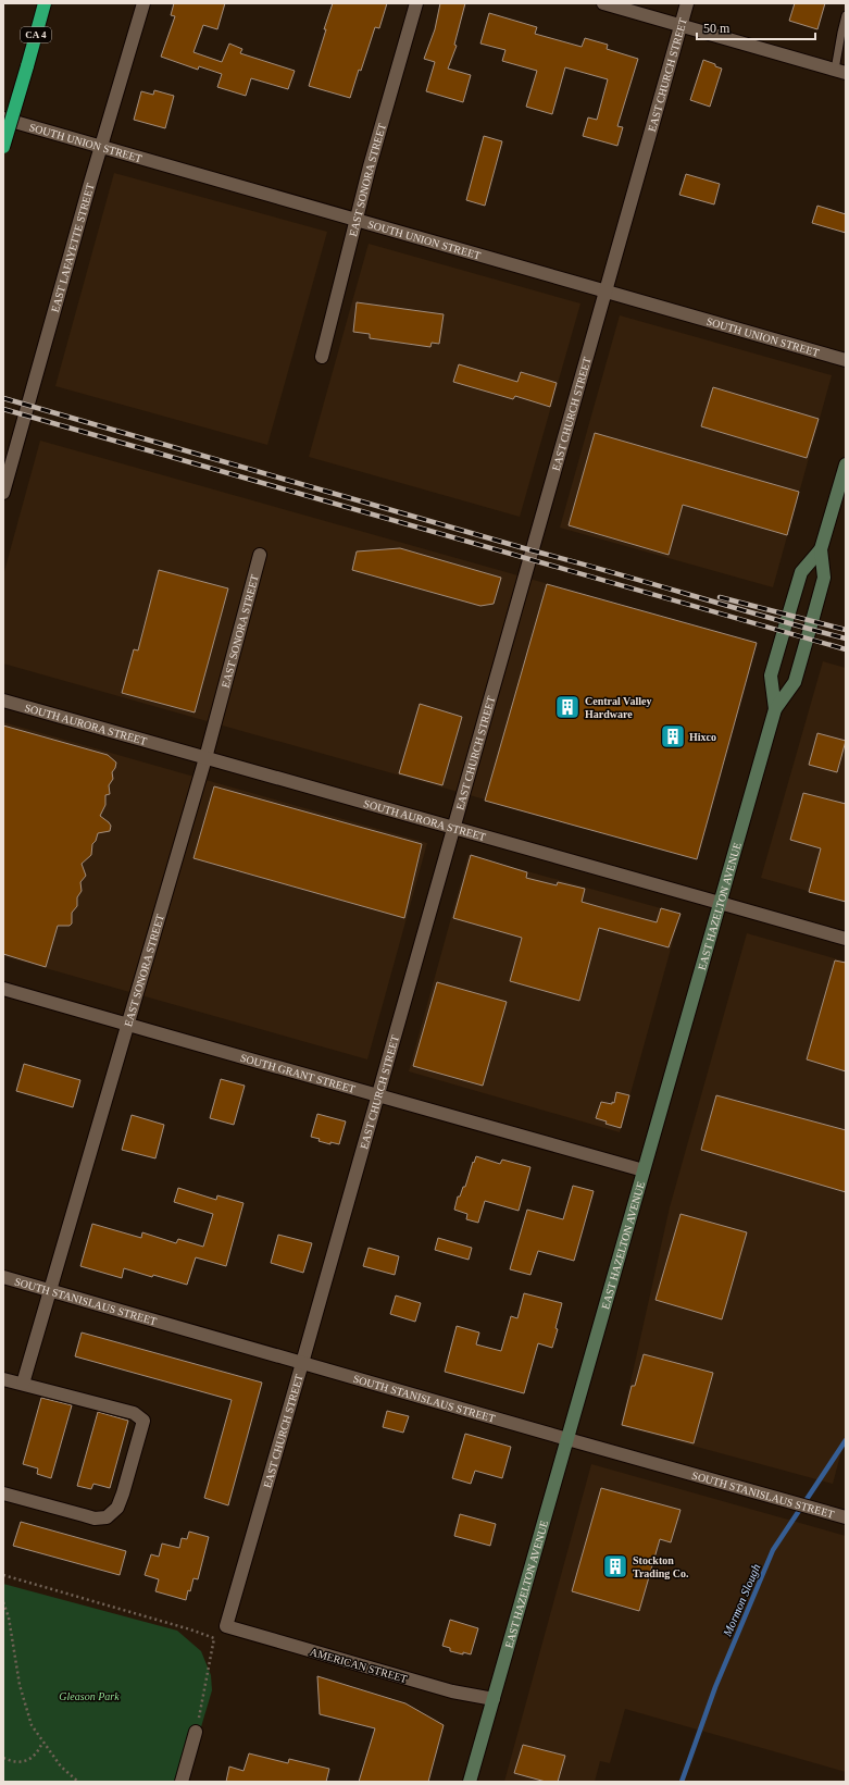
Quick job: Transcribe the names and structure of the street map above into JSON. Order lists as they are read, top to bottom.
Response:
{
  "streets": {
    "highway": ["CA 4"],
    "main road": ["EAST HAZELTON AVENUE"],
    "street": [
      "EAST CHURCH STREET",
      "SOUTH UNION STREET",
      "EAST SONORA STREET",
      "EAST LAFAYETTE STREET",
      "SOUTH AURORA STREET",
      "SOUTH GRANT STREET",
      "SOUTH STANISLAUS STREET",
      "AMERICAN STREET"
    ]
  },
  "crossings": [
    ["EAST CHURCH STREET", "SOUTH UNION STREET"],
    ["EAST CHURCH STREET", "SOUTH AURORA STREET"],
    ["EAST CHURCH STREET", "SOUTH GRANT STREET"],
    ["EAST CHURCH STREET", "SOUTH STANISLAUS STREET"],
    ["EAST CHURCH STREET", "AMERICAN STREET"],
    ["SOUTH UNION STREET", "EAST SONORA STREET"],
    ["SOUTH UNION STREET", "EAST LAFAYETTE STREET"],
    ["EAST SONORA STREET", "SOUTH AURORA STREET"],
    ["EAST SONORA STREET", "SOUTH GRANT STREET"],
    ["EAST SONORA STREET", "SOUTH STANISLAUS STREET"],
    ["SOUTH AURORA STREET", "EAST HAZELTON AVENUE"],
    ["EAST HAZELTON AVENUE", "SOUTH GRANT STREET"],
    ["EAST HAZELTON AVENUE", "SOUTH STANISLAUS STREET"],
    ["EAST HAZELTON AVENUE", "AMERICAN STREET"]
  ],
  "water": ["Mormon Slough"],
  "parks": ["Gleason Park"],
  "places": {
    "building": ["Central Valley Hardware", "Hixco", "Stockton Trading Co."]
  },
  "scale_bar": "50 m"
}
